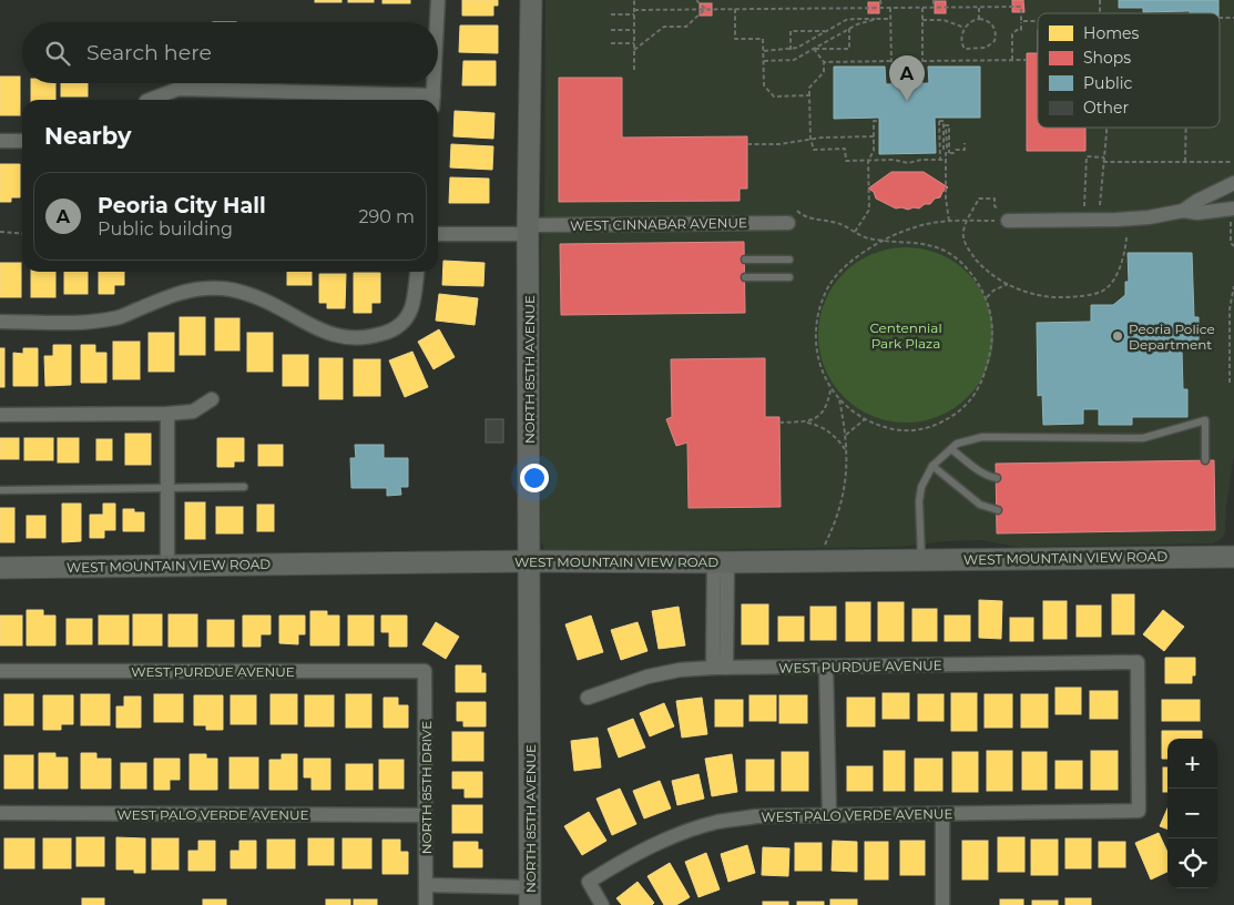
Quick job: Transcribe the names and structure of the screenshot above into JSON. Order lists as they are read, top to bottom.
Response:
{
  "streets": {
    "street": [
      "WEST CINNABAR AVENUE",
      "NORTH 85TH AVENUE",
      "WEST MOUNTAIN VIEW ROAD",
      "WEST PURDUE AVENUE",
      "NORTH 85TH DRIVE",
      "WEST PALO VERDE AVENUE"
    ]
  },
  "crossings": [
    ["WEST CINNABAR AVENUE", "NORTH 85TH AVENUE"],
    ["NORTH 85TH AVENUE", "WEST MOUNTAIN VIEW ROAD"],
    ["WEST PURDUE AVENUE", "NORTH 85TH DRIVE"],
    ["WEST PURDUE AVENUE", "WEST PALO VERDE AVENUE"],
    ["NORTH 85TH DRIVE", "WEST PALO VERDE AVENUE"]
  ],
  "parks": ["Centennial Park Plaza"],
  "places": ["Peoria Police Department"],
  "legend": [
    "Homes",
    "Shops",
    "Public",
    "Other"
  ],
  "page": {
    "search": "Search here",
    "pins": "A",
    "heading": "Nearby",
    "list": [
      {
        "mark": "A",
        "name": "Peoria City Hall",
        "note": "Public building",
        "value": "290 m"
      }
    ],
    "map_buttons": ["+", "−"]
  }
}
